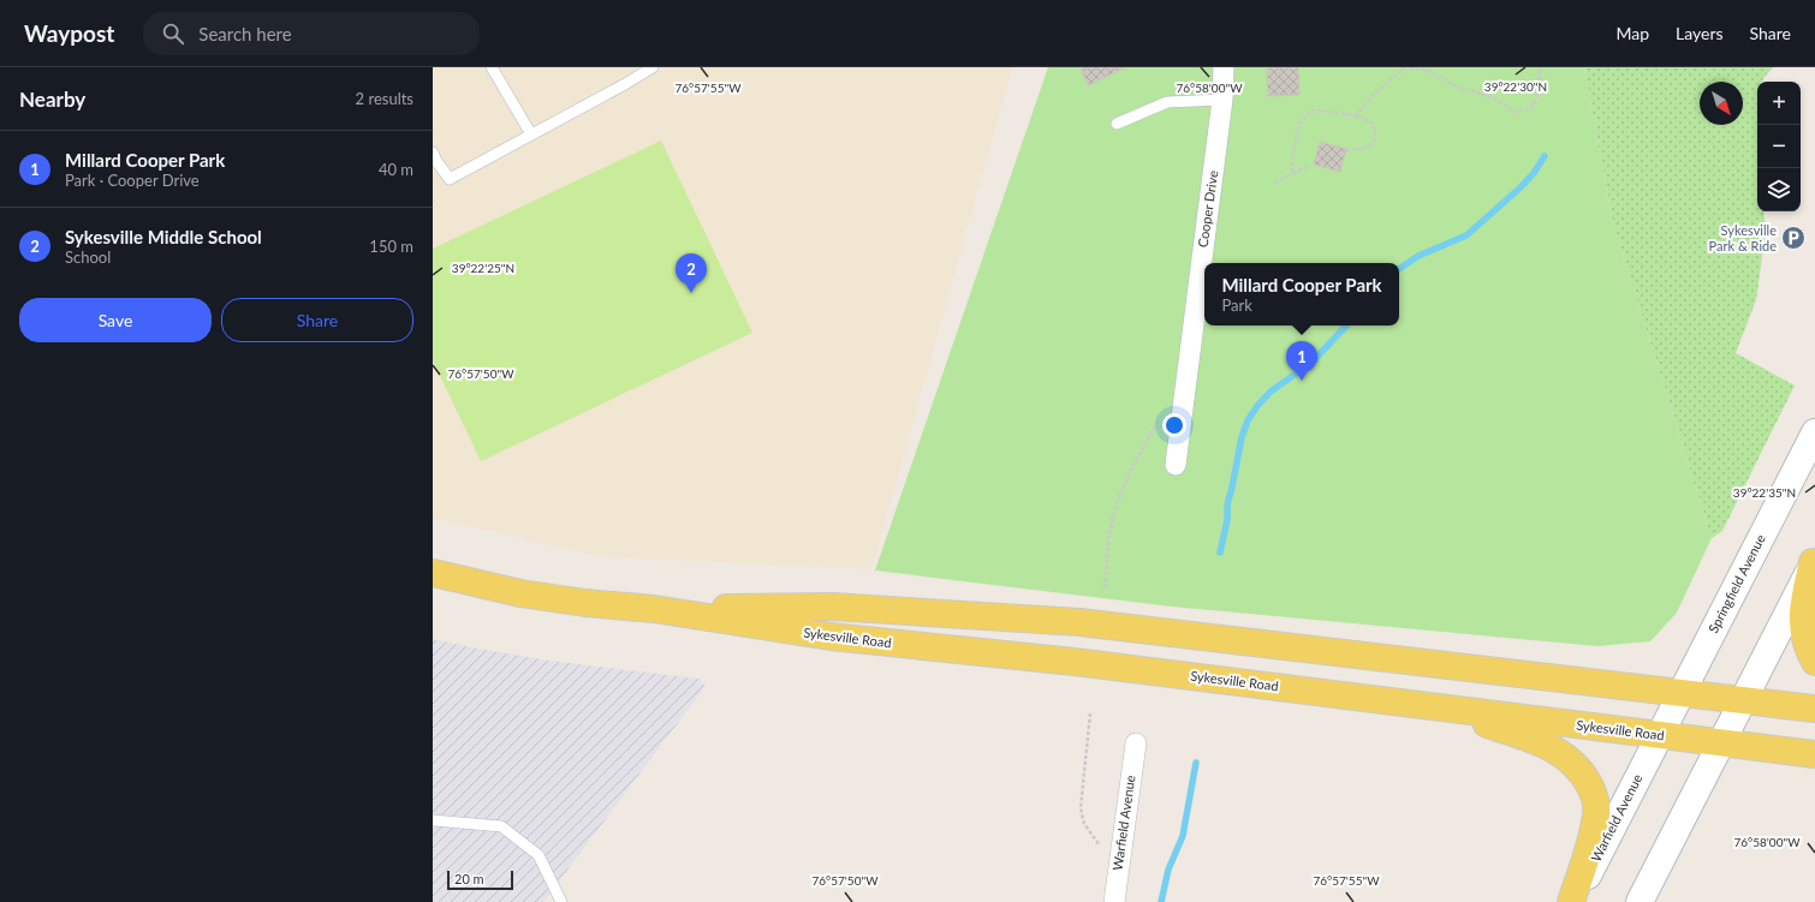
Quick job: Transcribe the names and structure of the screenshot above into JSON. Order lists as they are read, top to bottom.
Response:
{
  "streets": {
    "main road": ["Springfield Avenue", "Sykesville Road", "Warfield Avenue"],
    "street": ["Cooper Drive"]
  },
  "crossings": [
    ["Springfield Avenue", "Sykesville Road"],
    ["Springfield Avenue", "Warfield Avenue"],
    ["Sykesville Road", "Warfield Avenue"]
  ],
  "places": {
    "parking": ["Sykesville Park & Ride"]
  },
  "scale_bar": "20 m",
  "north": "bottom right",
  "page": {
    "header": "Waypost",
    "search": "Search here",
    "nav": ["Map", "Layers", "Share"],
    "heading": ["Nearby", "2 results"],
    "map_buttons": ["+", "−"],
    "list": [
      {
        "mark": "1",
        "name": "Millard Cooper Park",
        "note": "Park · Cooper Drive",
        "value": "40 m"
      },
      {
        "mark": "2",
        "name": "Sykesville Middle School",
        "note": "School",
        "value": "150 m"
      }
    ],
    "pins": ["2", "1"],
    "popup": ["Millard Cooper Park", "Park"],
    "buttons": ["Save", "Share"],
    "scale": "20 m"
  },
  "coordinates": [
    "39°22'30\"N",
    "76°57'55\"W",
    "76°58'00\"W",
    "39°22'25\"N",
    "76°57'50\"W",
    "39°22'35\"N"
  ]
}
